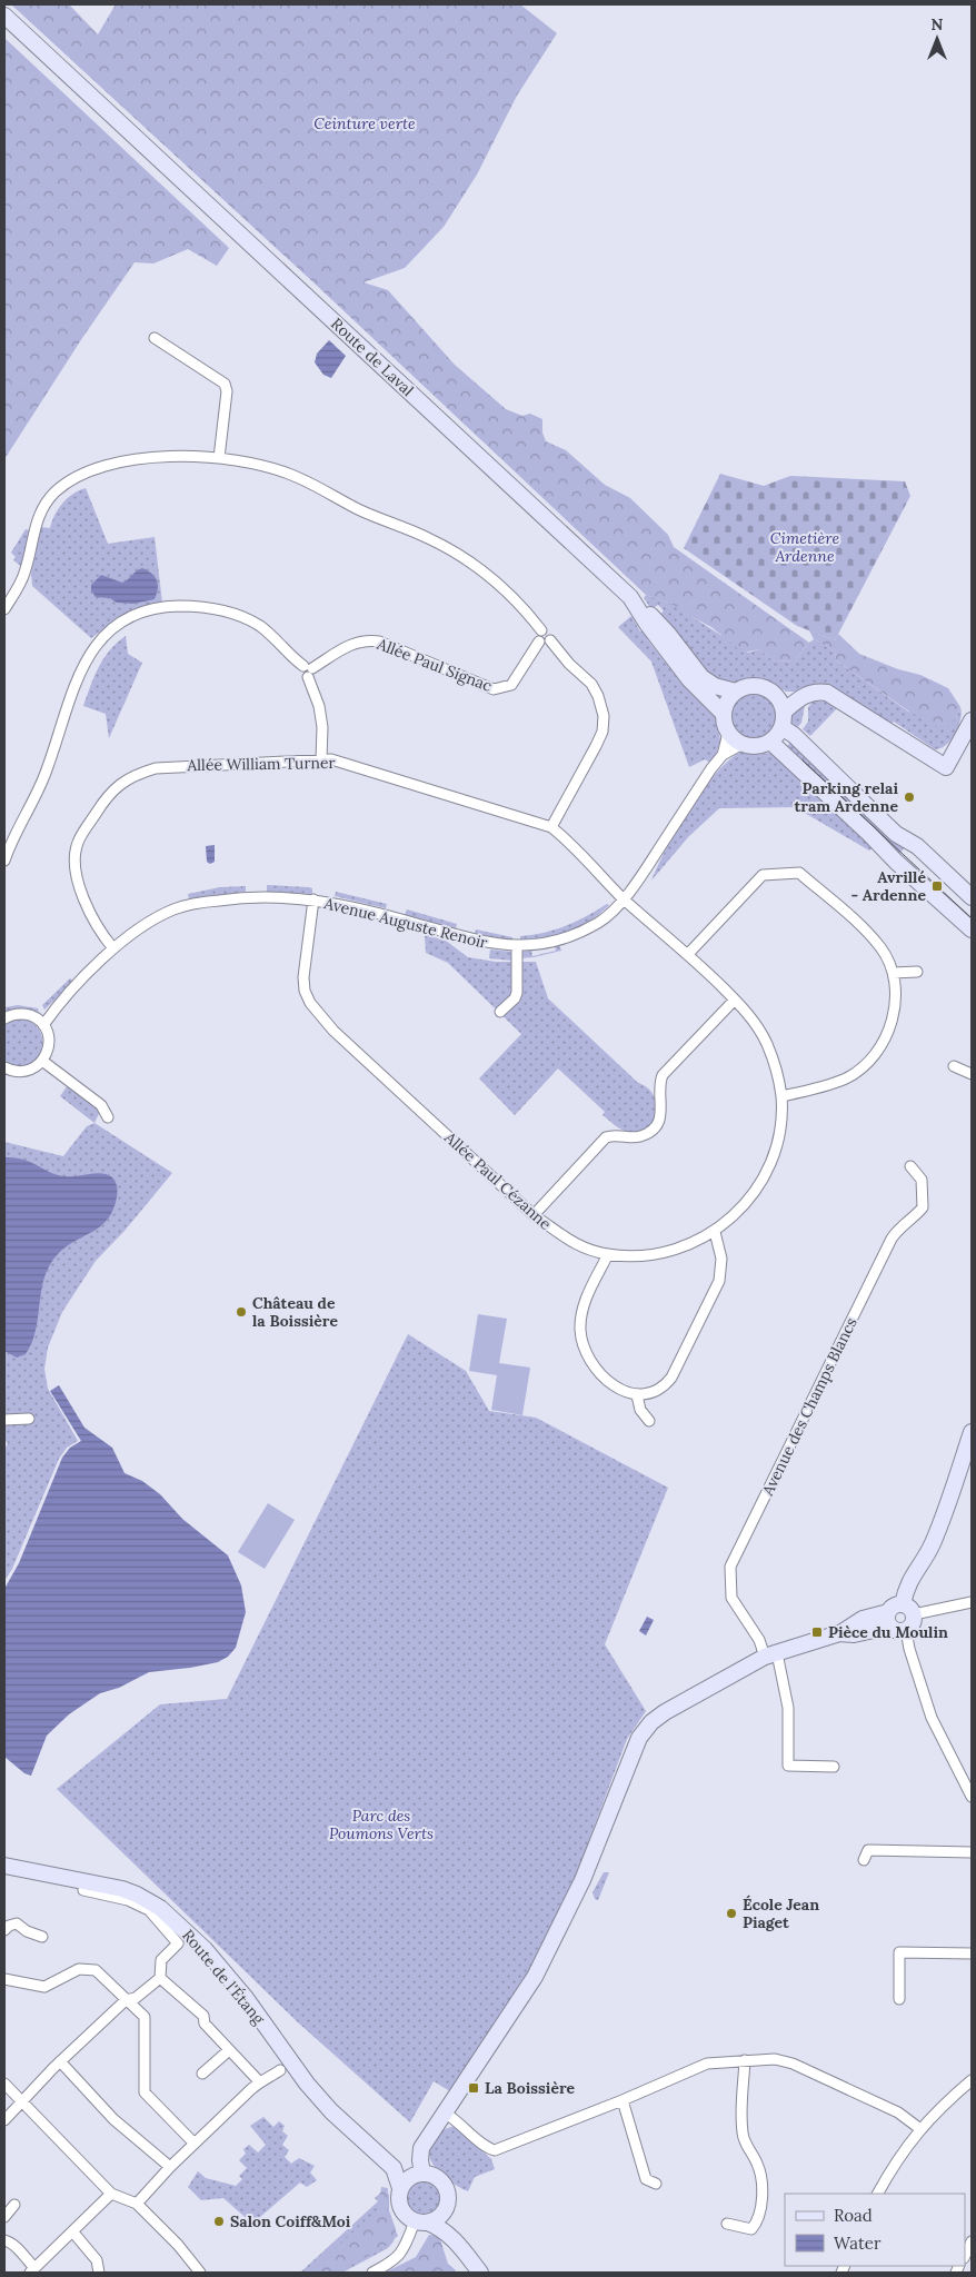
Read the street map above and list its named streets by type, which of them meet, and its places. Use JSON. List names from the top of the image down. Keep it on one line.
{"streets":{"street":["Route de Laval","Allée Paul Signac","Allée William Turner","Avenue Auguste Renoir","Allée Paul Cézanne","Avenue des Champs Blancs","Route de l'Étang"]},"crossings":[["Route de Laval","Avenue Auguste Renoir"],["Allée William Turner","Avenue Auguste Renoir"],["Allée William Turner","Allée Paul Cézanne"],["Avenue Auguste Renoir","Allée Paul Cézanne"]],"parks":["Ceinture verte","Cimetière Ardenne","Parc des Poumons Verts"],"places":{"other":["Parking relai tram Ardenne","Château de la Boissière","École Jean Piaget","Salon Coiff&Moi"],"transit":["Avrillé - Ardenne","Pièce du Moulin","La Boissière"]},"legend":["Road","Water"],"north":"top"}
